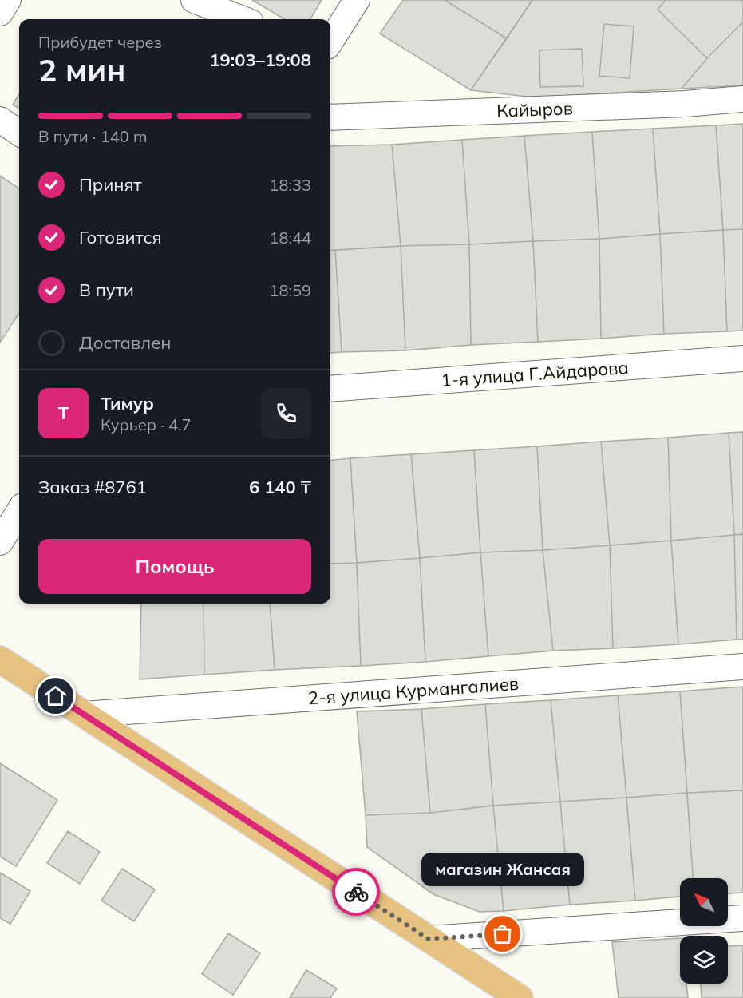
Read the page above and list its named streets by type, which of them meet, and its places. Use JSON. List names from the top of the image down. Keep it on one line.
{"streets":{"street":["Кайыров","1-я улица Г.Айдарова","2-я улица Курмангалиев"]},"places":["магазин Жансая"],"north":"top left","page":{"heading":["2 мин","Прибудет через","19:03–19:08"],"panel":["Тимур","Курьер · 4.7","Заказ #8761","6 140 ₸"],"bar":"В пути · 140 m","list":[["Принят","18:33"],["Готовится","18:44"],["В пути","18:59"],"Доставлен"],"round":"Т","buttons":"Помощь","bubble":"магазин Жансая"}}
